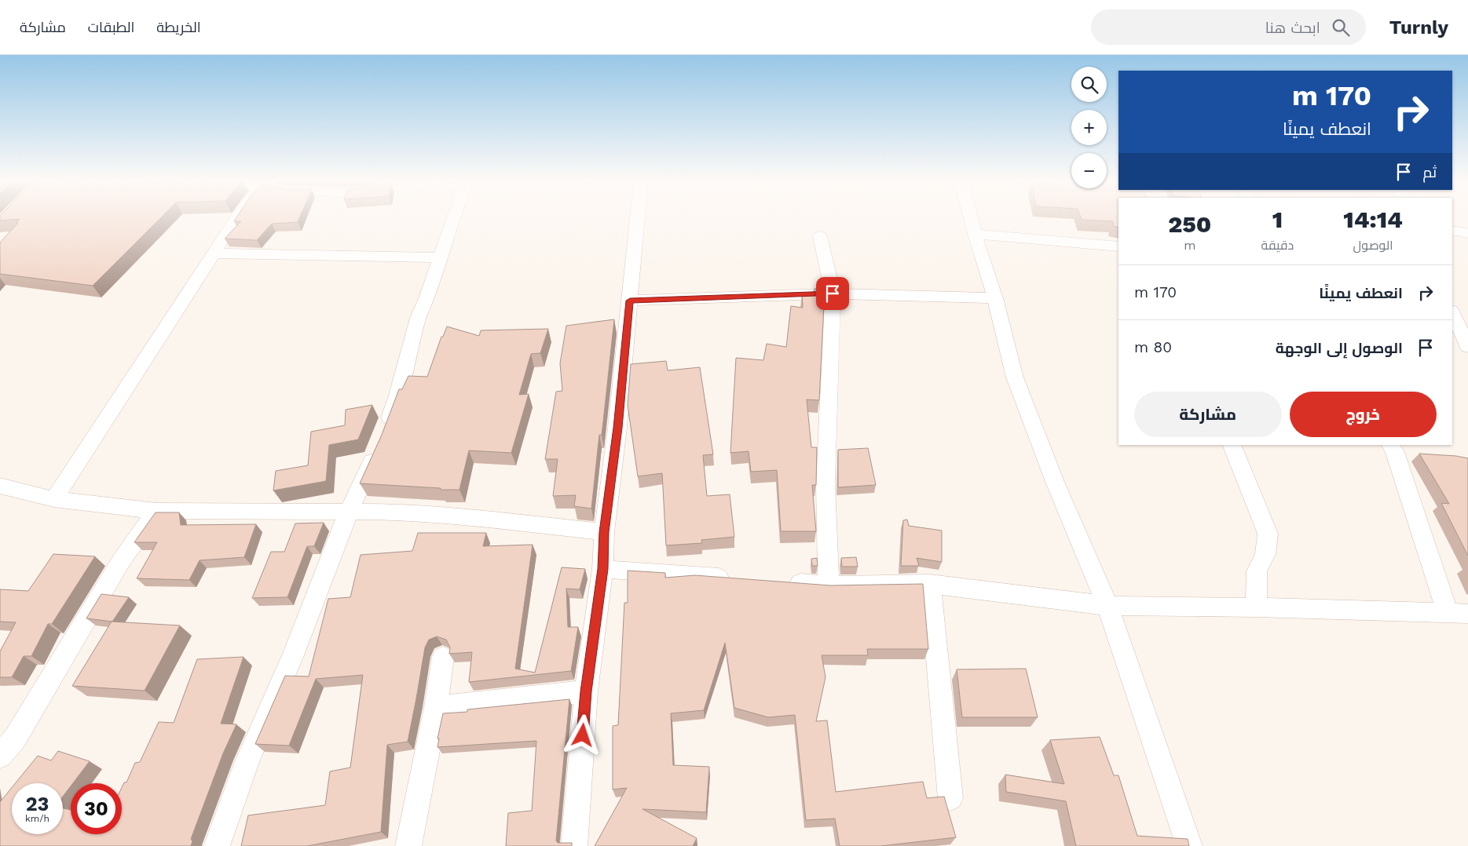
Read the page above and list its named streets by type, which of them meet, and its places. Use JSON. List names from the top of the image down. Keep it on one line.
{"page":{"header":"Turnly","search":"ابحث هنا","nav":["الخريطة","الطبقات","مشاركة"],"map_buttons":["+","−"],"turn":["170 m","انعطف يمينًا"],"then":"ثم","eta":["14:14","الوصول","1","دقيقة","250","m"],"list":[{"name":"انعطف يمينًا","value":"170 m"},{"name":"الوصول إلى الوجهة","value":"80 m"}],"buttons":["خروج","مشاركة"],"speed":"23 km/h","limit":"30"}}
